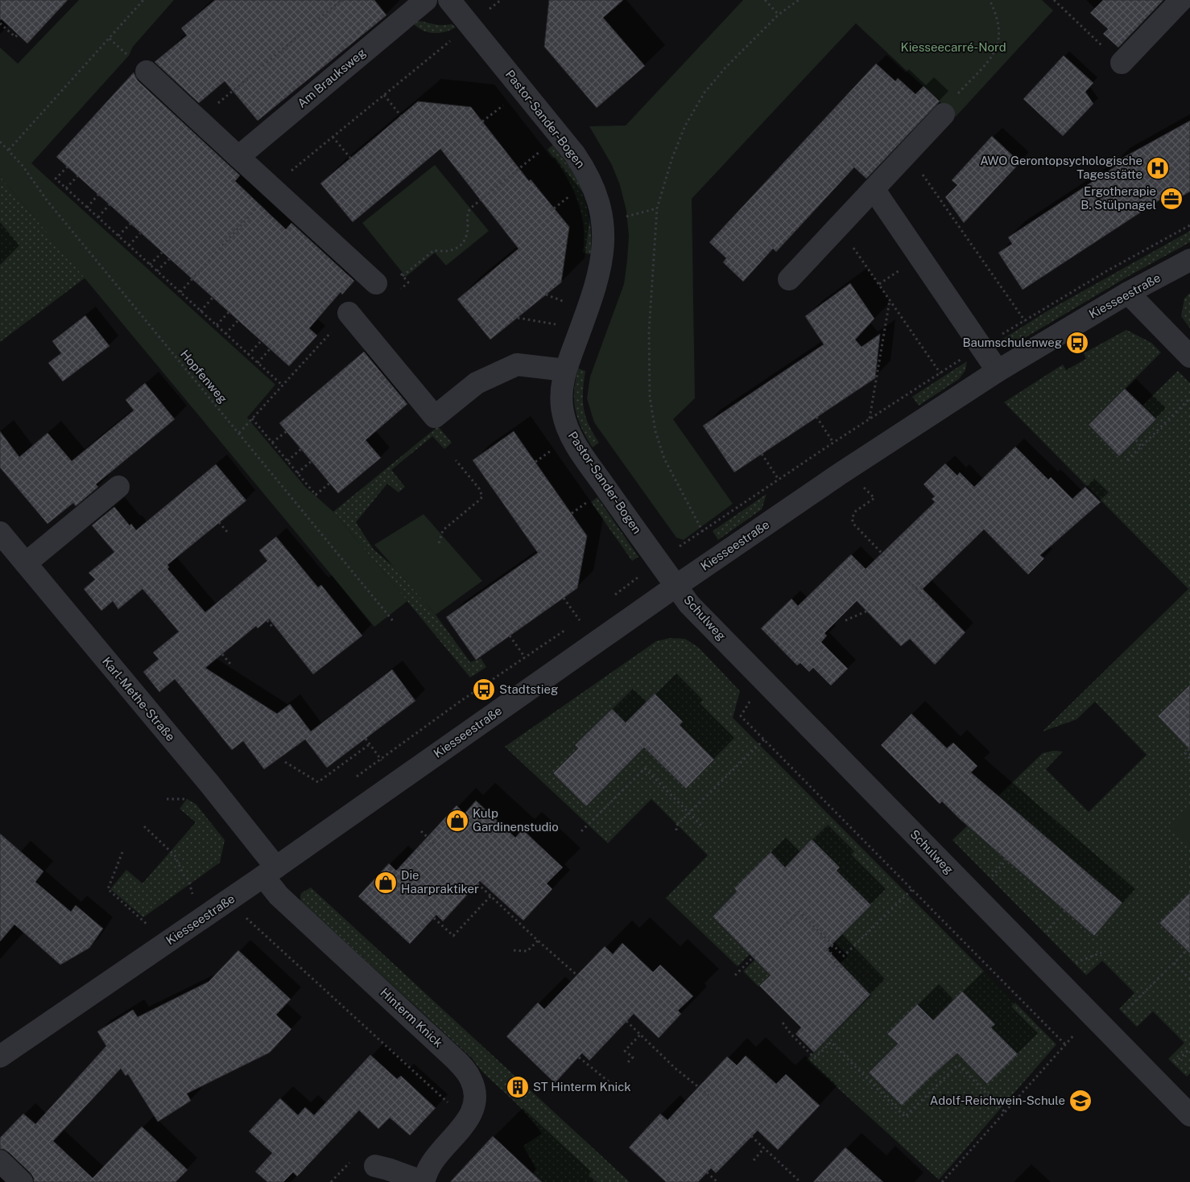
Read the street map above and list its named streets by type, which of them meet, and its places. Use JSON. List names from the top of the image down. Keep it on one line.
{"streets":{"street":["Am Brauksweg","Pastor-Sander-Bogen","Kiesseestraße","Schulweg","Karl-Methe-Straße","Hinterm Knick"],"path":["Hopfenweg"]},"crossings":[["Pastor-Sander-Bogen","Kiesseestraße"],["Pastor-Sander-Bogen","Schulweg"],["Kiesseestraße","Schulweg"],["Kiesseestraße","Karl-Methe-Straße"],["Kiesseestraße","Hinterm Knick"],["Karl-Methe-Straße","Hinterm Knick"]],"parks":["Kiesseecarré-Nord"],"places":{"hospital":["AWO Gerontopsychologische Tagesstätte"],"office":["Ergotherapie B. Stülpnagel"],"bus stop":["Baumschulenweg","Stadtstieg"],"shop":["Kulp Gardinenstudio","Die Haarpraktiker"],"building":["ST Hinterm Knick"],"school or university":["Adolf-Reichwein-Schule"]}}
